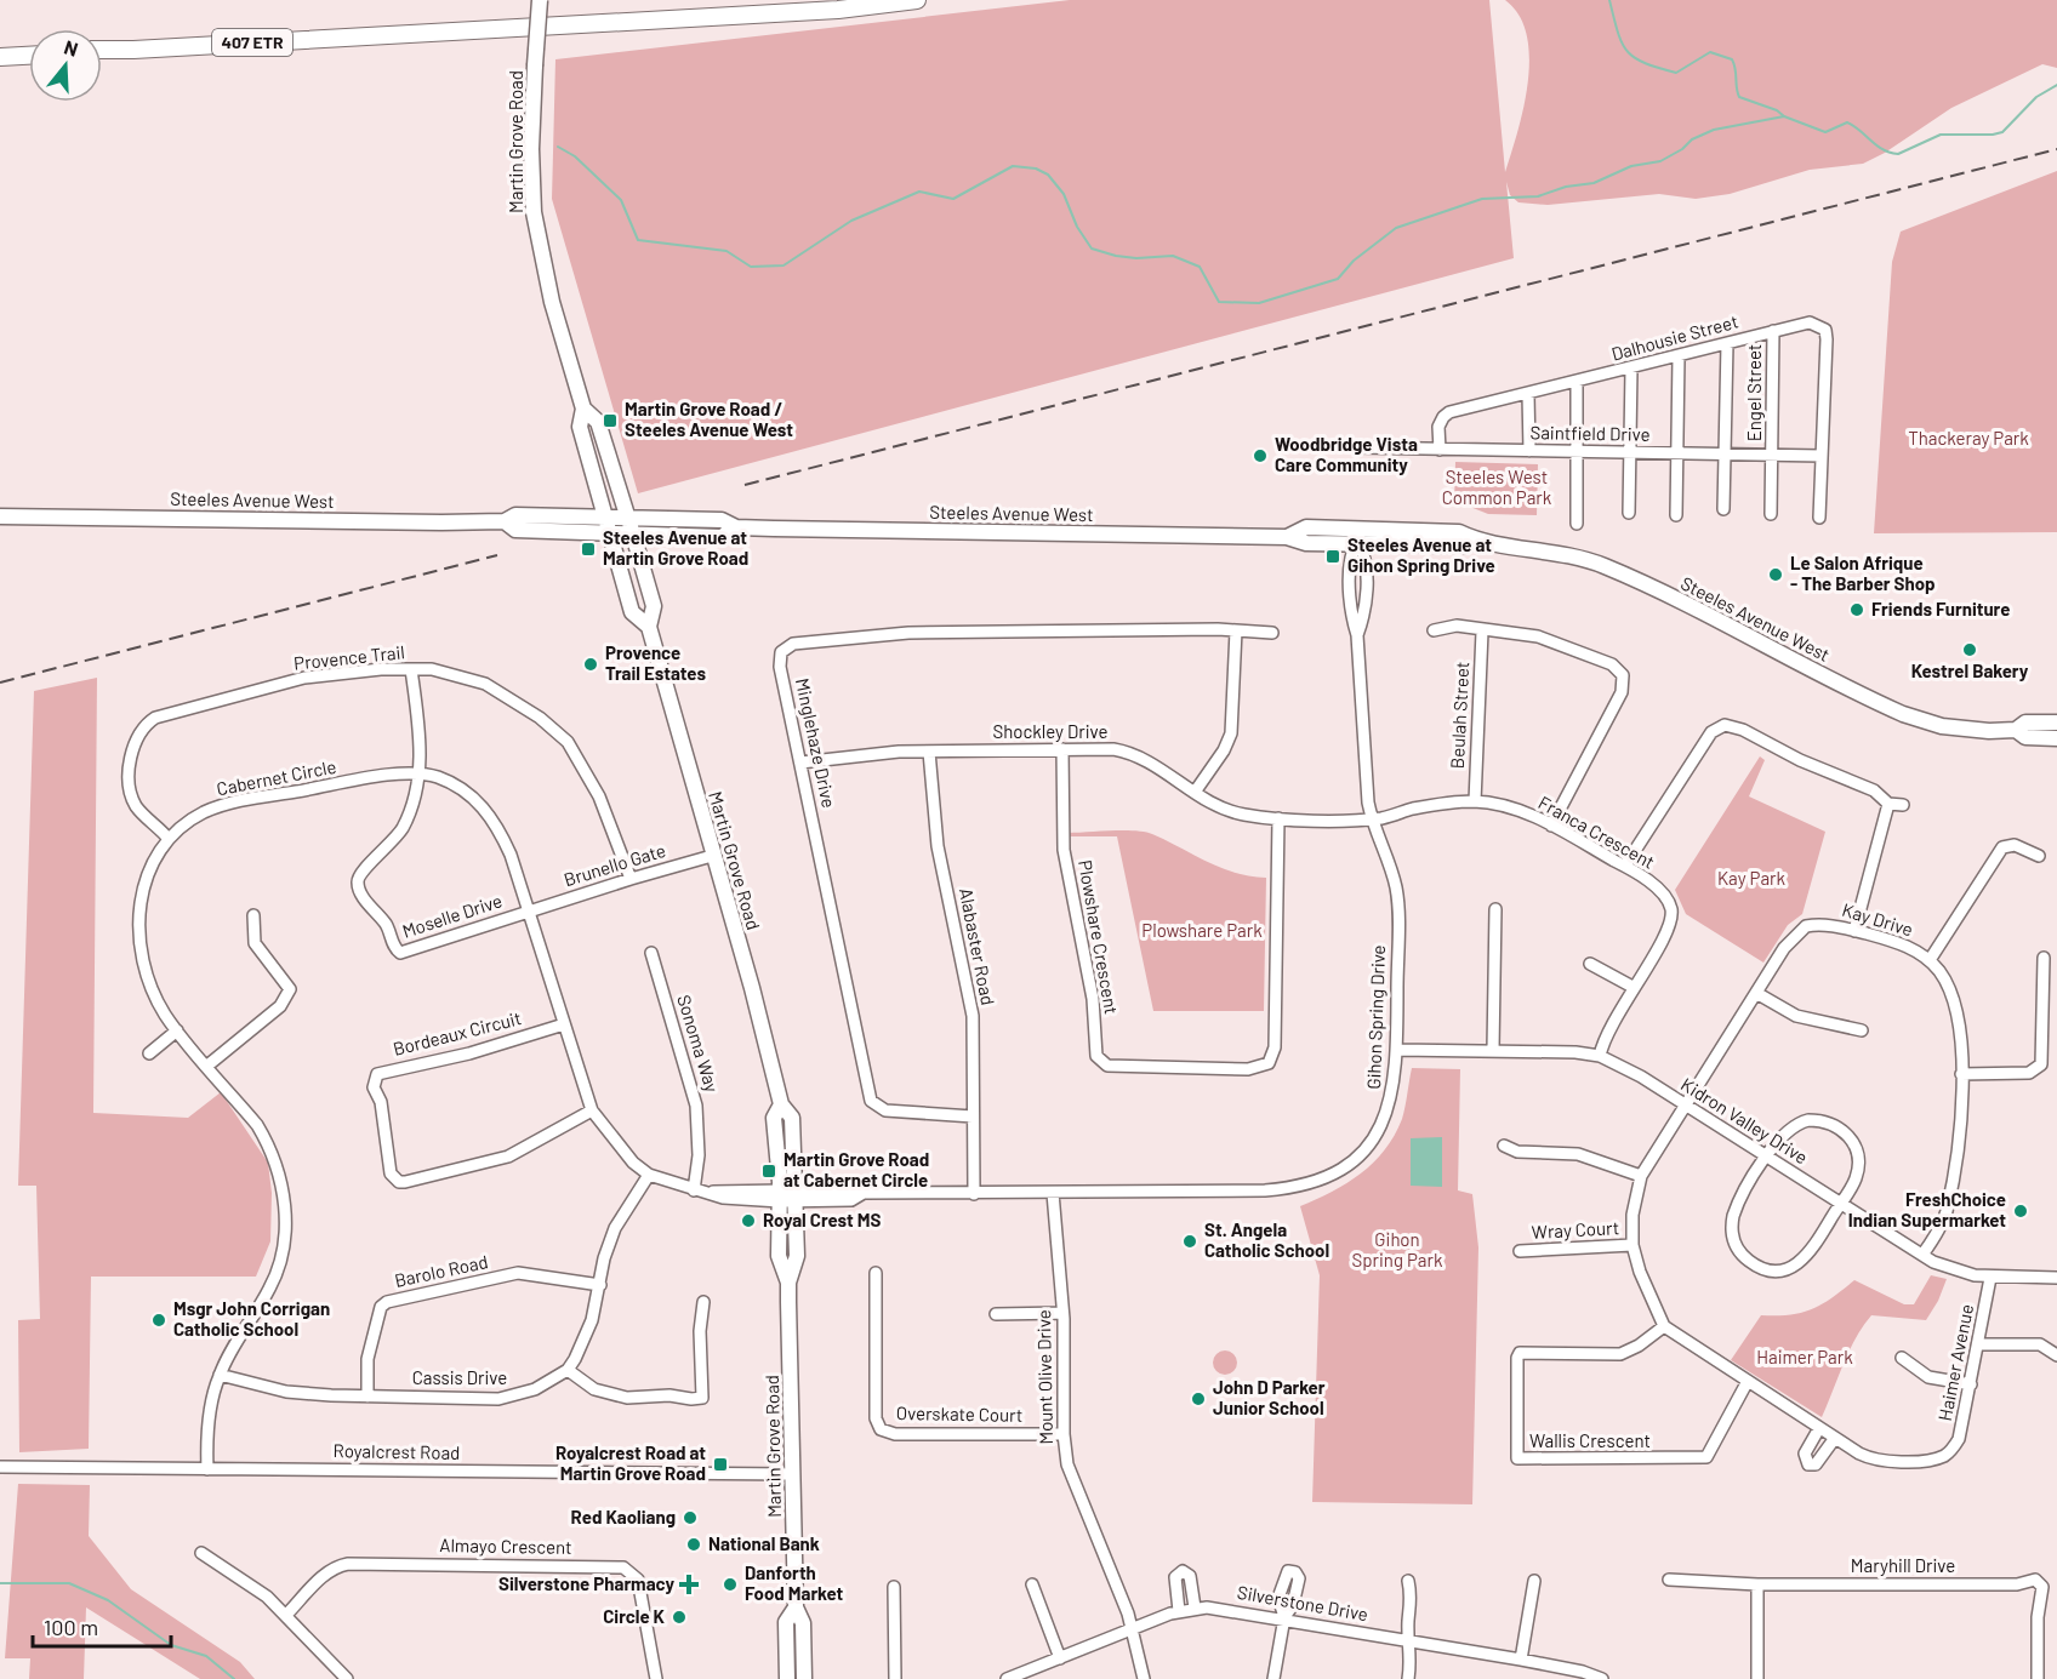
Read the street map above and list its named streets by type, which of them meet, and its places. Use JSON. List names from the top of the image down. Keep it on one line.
{"streets":{"highway":["407 ETR"],"main road":["Martin Grove Road","Steeles Avenue West"],"street":["Dalhousie Street","Engel Street","Saintfield Drive","Provence Trail","Beulah Street","Shockley Drive","Minglehaze Drive","Cabernet Circle","Franca Crescent","Brunello Gate","Moselle Drive","Kay Drive","Plowshare Crescent","Alabaster Road","Gihon Spring Drive","Bordeaux Circuit","Sonoma Way","Kidron Valley Drive","Wray Court","Barolo Road","Haimer Avenue","Mount Olive Drive","Cassis Drive","Overskate Court","Wallis Crescent","Royalcrest Road","Almayo Crescent","Maryhill Drive","Silverstone Drive"]},"crossings":[["Martin Grove Road","Steeles Avenue West"],["Martin Grove Road","Cabernet Circle"],["Martin Grove Road","Brunello Gate"],["Martin Grove Road","Gihon Spring Drive"],["Martin Grove Road","Royalcrest Road"],["Dalhousie Street","Engel Street"],["Dalhousie Street","Saintfield Drive"],["Engel Street","Saintfield Drive"],["Steeles Avenue West","Gihon Spring Drive"],["Provence Trail","Cabernet Circle"],["Provence Trail","Brunello Gate"],["Provence Trail","Moselle Drive"],["Beulah Street","Franca Crescent"],["Shockley Drive","Minglehaze Drive"],["Shockley Drive","Franca Crescent"],["Shockley Drive","Plowshare Crescent"],["Shockley Drive","Alabaster Road"],["Shockley Drive","Gihon Spring Drive"],["Minglehaze Drive","Alabaster Road"],["Cabernet Circle","Brunello Gate"],["Cabernet Circle","Moselle Drive"],["Cabernet Circle","Gihon Spring Drive"],["Cabernet Circle","Bordeaux Circuit"],["Cabernet Circle","Sonoma Way"],["Cabernet Circle","Cassis Drive"],["Cabernet Circle","Royalcrest Road"],["Franca Crescent","Gihon Spring Drive"],["Franca Crescent","Kidron Valley Drive"],["Brunello Gate","Moselle Drive"],["Kay Drive","Kidron Valley Drive"],["Alabaster Road","Gihon Spring Drive"],["Gihon Spring Drive","Kidron Valley Drive"],["Gihon Spring Drive","Mount Olive Drive"],["Kidron Valley Drive","Haimer Avenue"],["Barolo Road","Cassis Drive"],["Haimer Avenue","Wallis Crescent"],["Mount Olive Drive","Overskate Court"],["Mount Olive Drive","Silverstone Drive"]],"parks":["Thackeray Park","Steeles West Common Park","Kay Park","Plowshare Park","Gihon Spring Park","Haimer Park"],"places":{"transit":["Martin Grove Road / Steeles Avenue West","Steeles Avenue at Martin Grove Road","Steeles Avenue at Gihon Spring Drive","Martin Grove Road at Cabernet Circle","Royalcrest Road at Martin Grove Road"],"other":["Woodbridge Vista Care Community","Le Salon Afrique - The Barber Shop","Friends Furniture","Kestrel Bakery","Provence Trail Estates","FreshChoice Indian Supermarket","Royal Crest MS","St. Angela Catholic School","Msgr John Corrigan Catholic School","John D Parker Junior School","Red Kaoliang","National Bank","Danforth Food Market","Circle K"],"health":["Silverstone Pharmacy"]},"scale_bar":"100 m","north":"top"}
